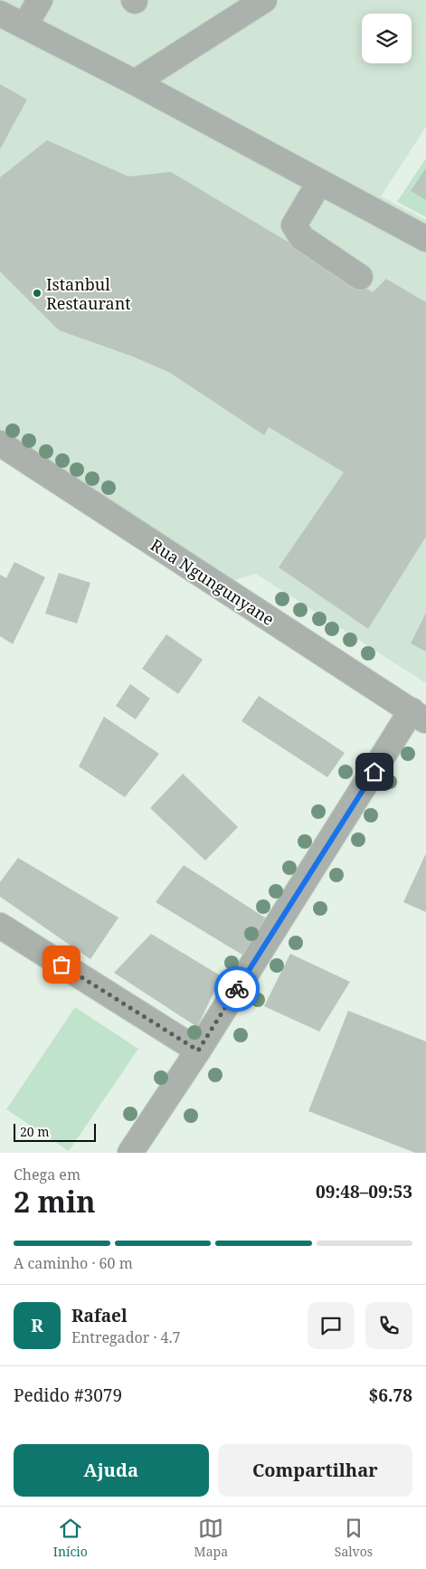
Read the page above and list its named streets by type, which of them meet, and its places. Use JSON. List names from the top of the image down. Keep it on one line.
{"streets":{"street":["Rua Ngungunyane"]},"places":["Istanbul Restaurant"],"scale_bar":"20 m","page":{"scale":"20 m","heading":["2 min","Chega em","09:48–09:53"],"panel":["Rafael","Entregador · 4.7","Pedido #3079","$6.78"],"bar":"A caminho · 60 m","round":"R","buttons":["Ajuda","Compartilhar"],"tabs":["Início","Mapa","Salvos"]}}
